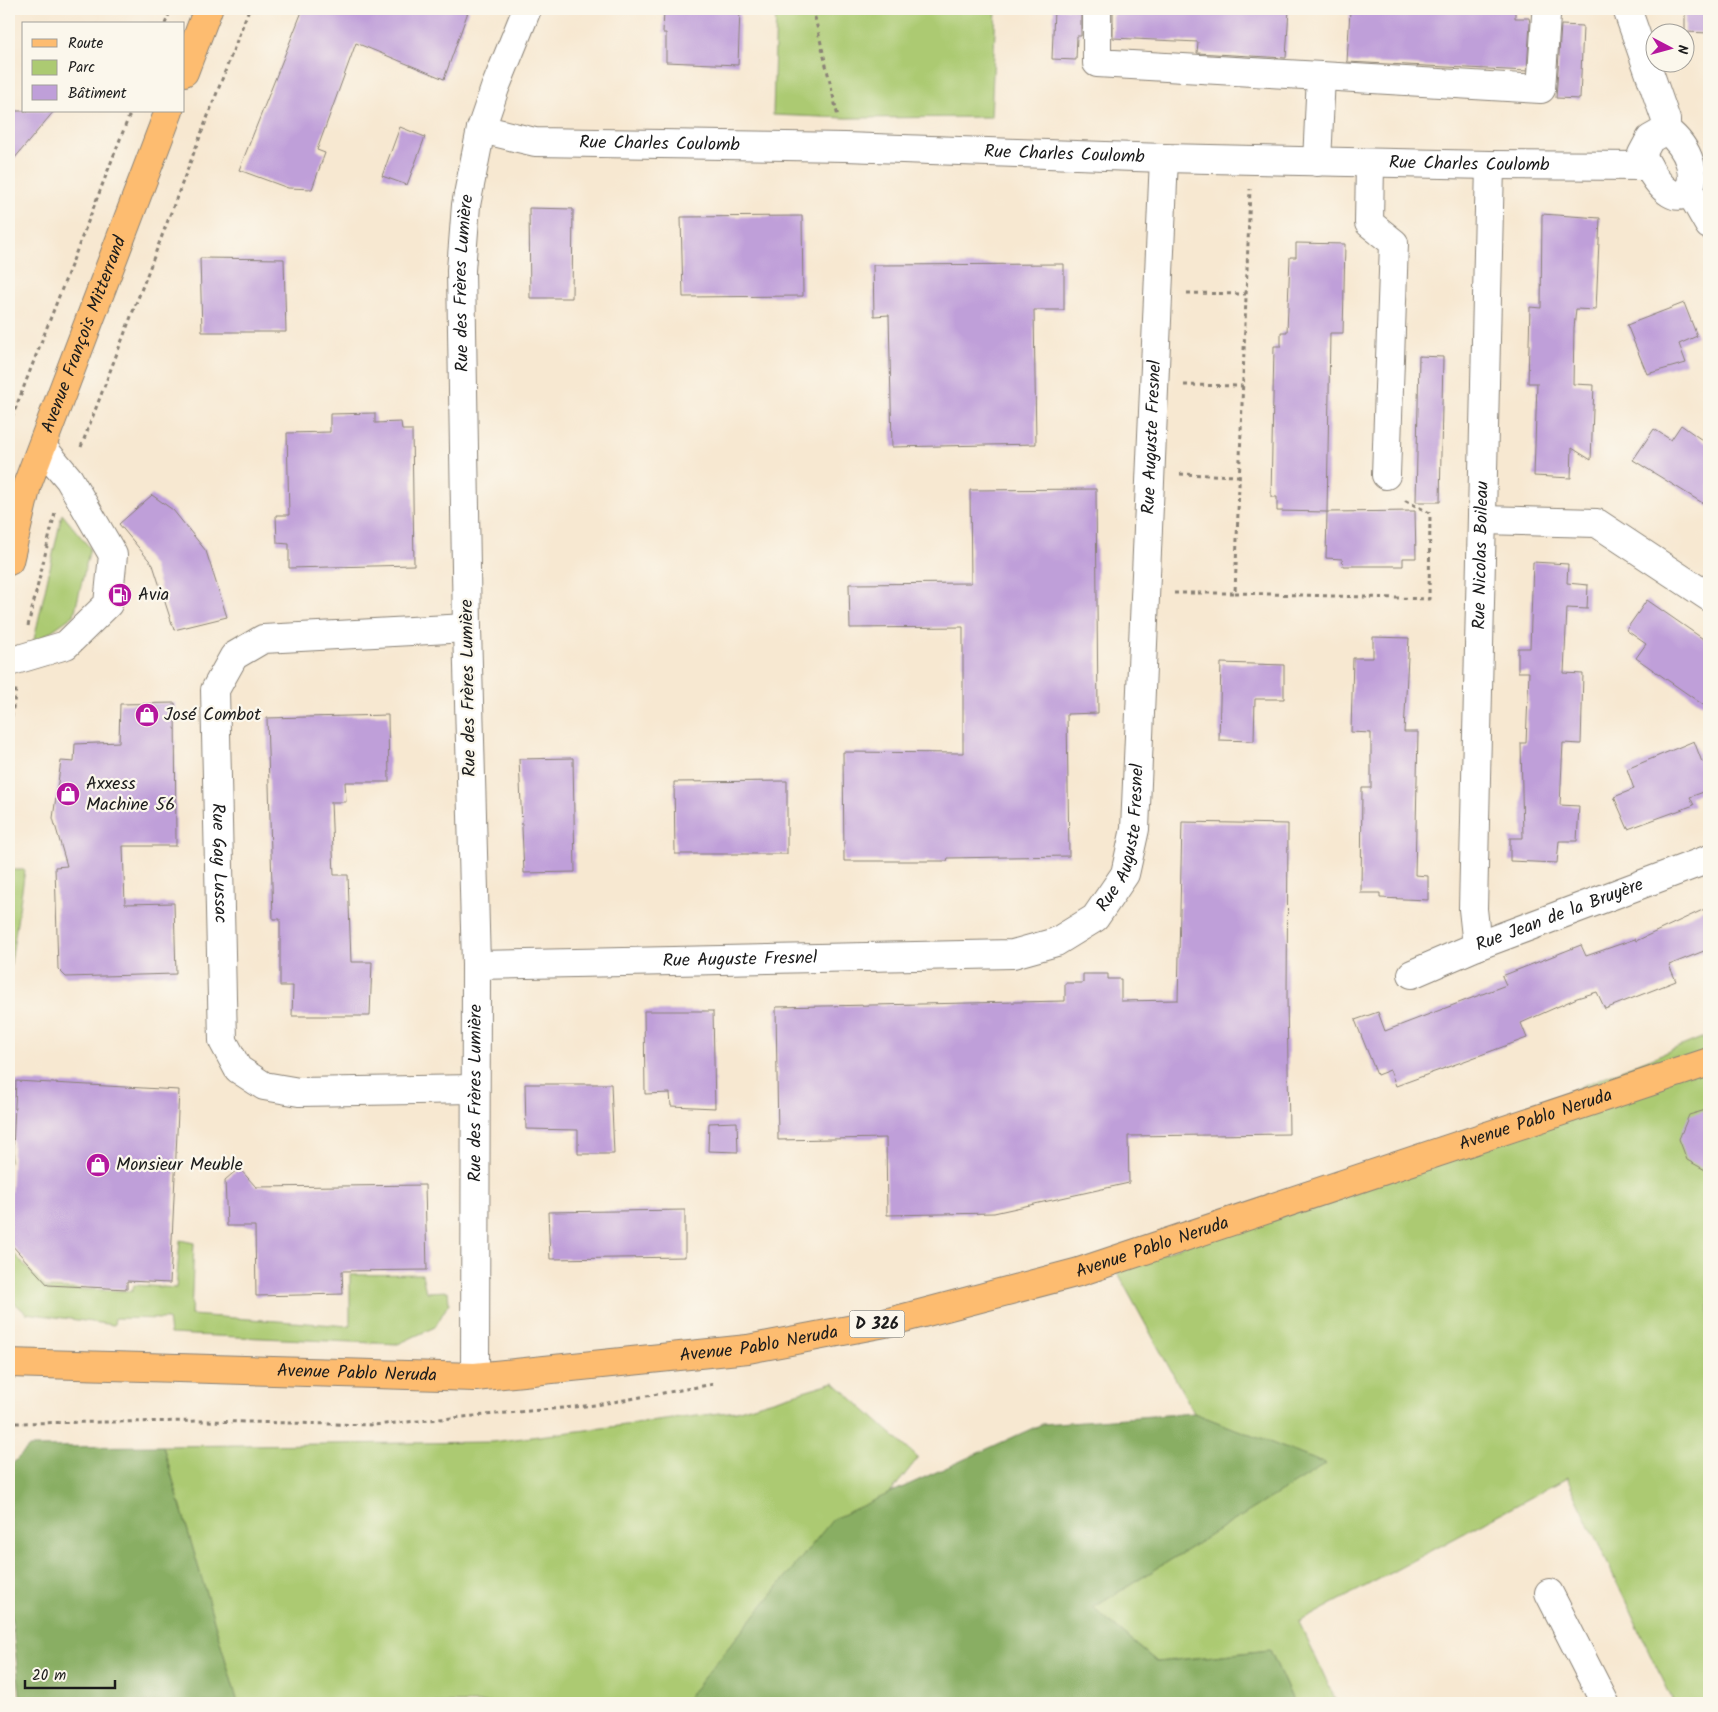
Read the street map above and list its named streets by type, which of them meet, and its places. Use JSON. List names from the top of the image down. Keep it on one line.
{"streets":{"main road":["Avenue François Mitterrand","Avenue Pablo Neruda","D 326"],"street":["Rue Charles Coulomb","Rue des Frères Lumière","Rue Auguste Fresnel","Rue Nicolas Boileau","Rue Gay Lussac","Rue Jean de la Bruyère"]},"crossings":[["Rue Charles Coulomb","Rue des Frères Lumière"],["Rue Charles Coulomb","Rue Auguste Fresnel"],["Rue Charles Coulomb","Rue Nicolas Boileau"],["Rue des Frères Lumière","Rue Auguste Fresnel"],["Rue des Frères Lumière","Rue Gay Lussac"],["Rue des Frères Lumière","Avenue Pablo Neruda"],["Rue Nicolas Boileau","Rue Jean de la Bruyère"]],"places":{"fuel station":["Avia"],"shop":["José Combot","Axxess Machine 56","Monsieur Meuble"]},"legend":["Route","Parc","Bâtiment"],"scale_bar":"20 m","north":"right"}
